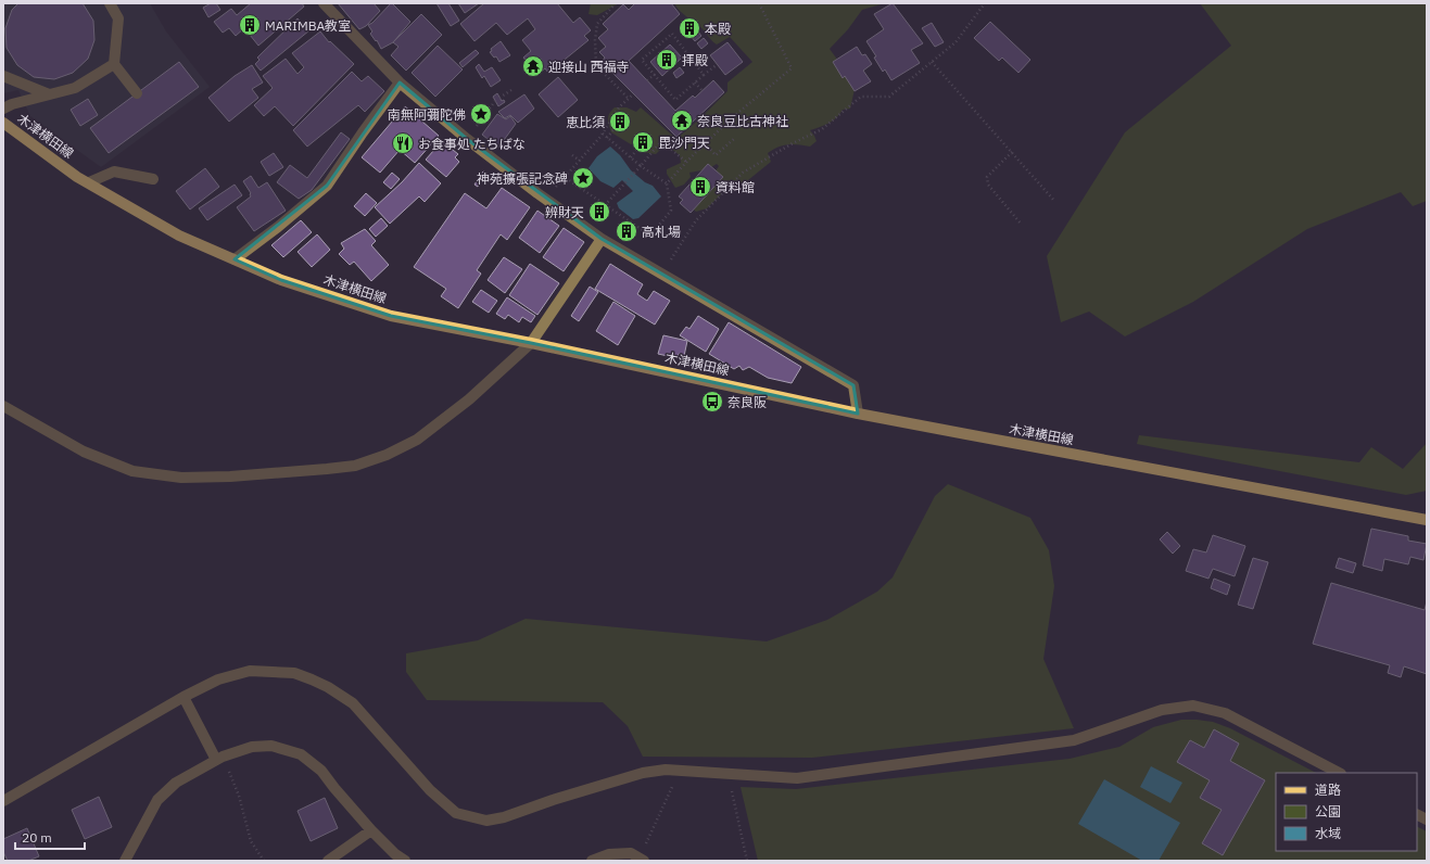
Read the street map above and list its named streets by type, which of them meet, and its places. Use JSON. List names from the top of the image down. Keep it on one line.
{"streets":{"main road":["木津横田線"]},"places":{"building":["MARIMBA教室","本殿","拝殿","恵比須","毘沙門天","資料館","辨財天","高札場"],"temple":["迎接山 西福寺","奈良豆比古神社"],"place":["南無阿彌陀佛","神苑擴張記念碑"],"restaurant":["お食事処 たちばな"],"bus stop":["奈良阪"]},"legend":["道路","公園","水域"],"scale_bar":"20 m"}
